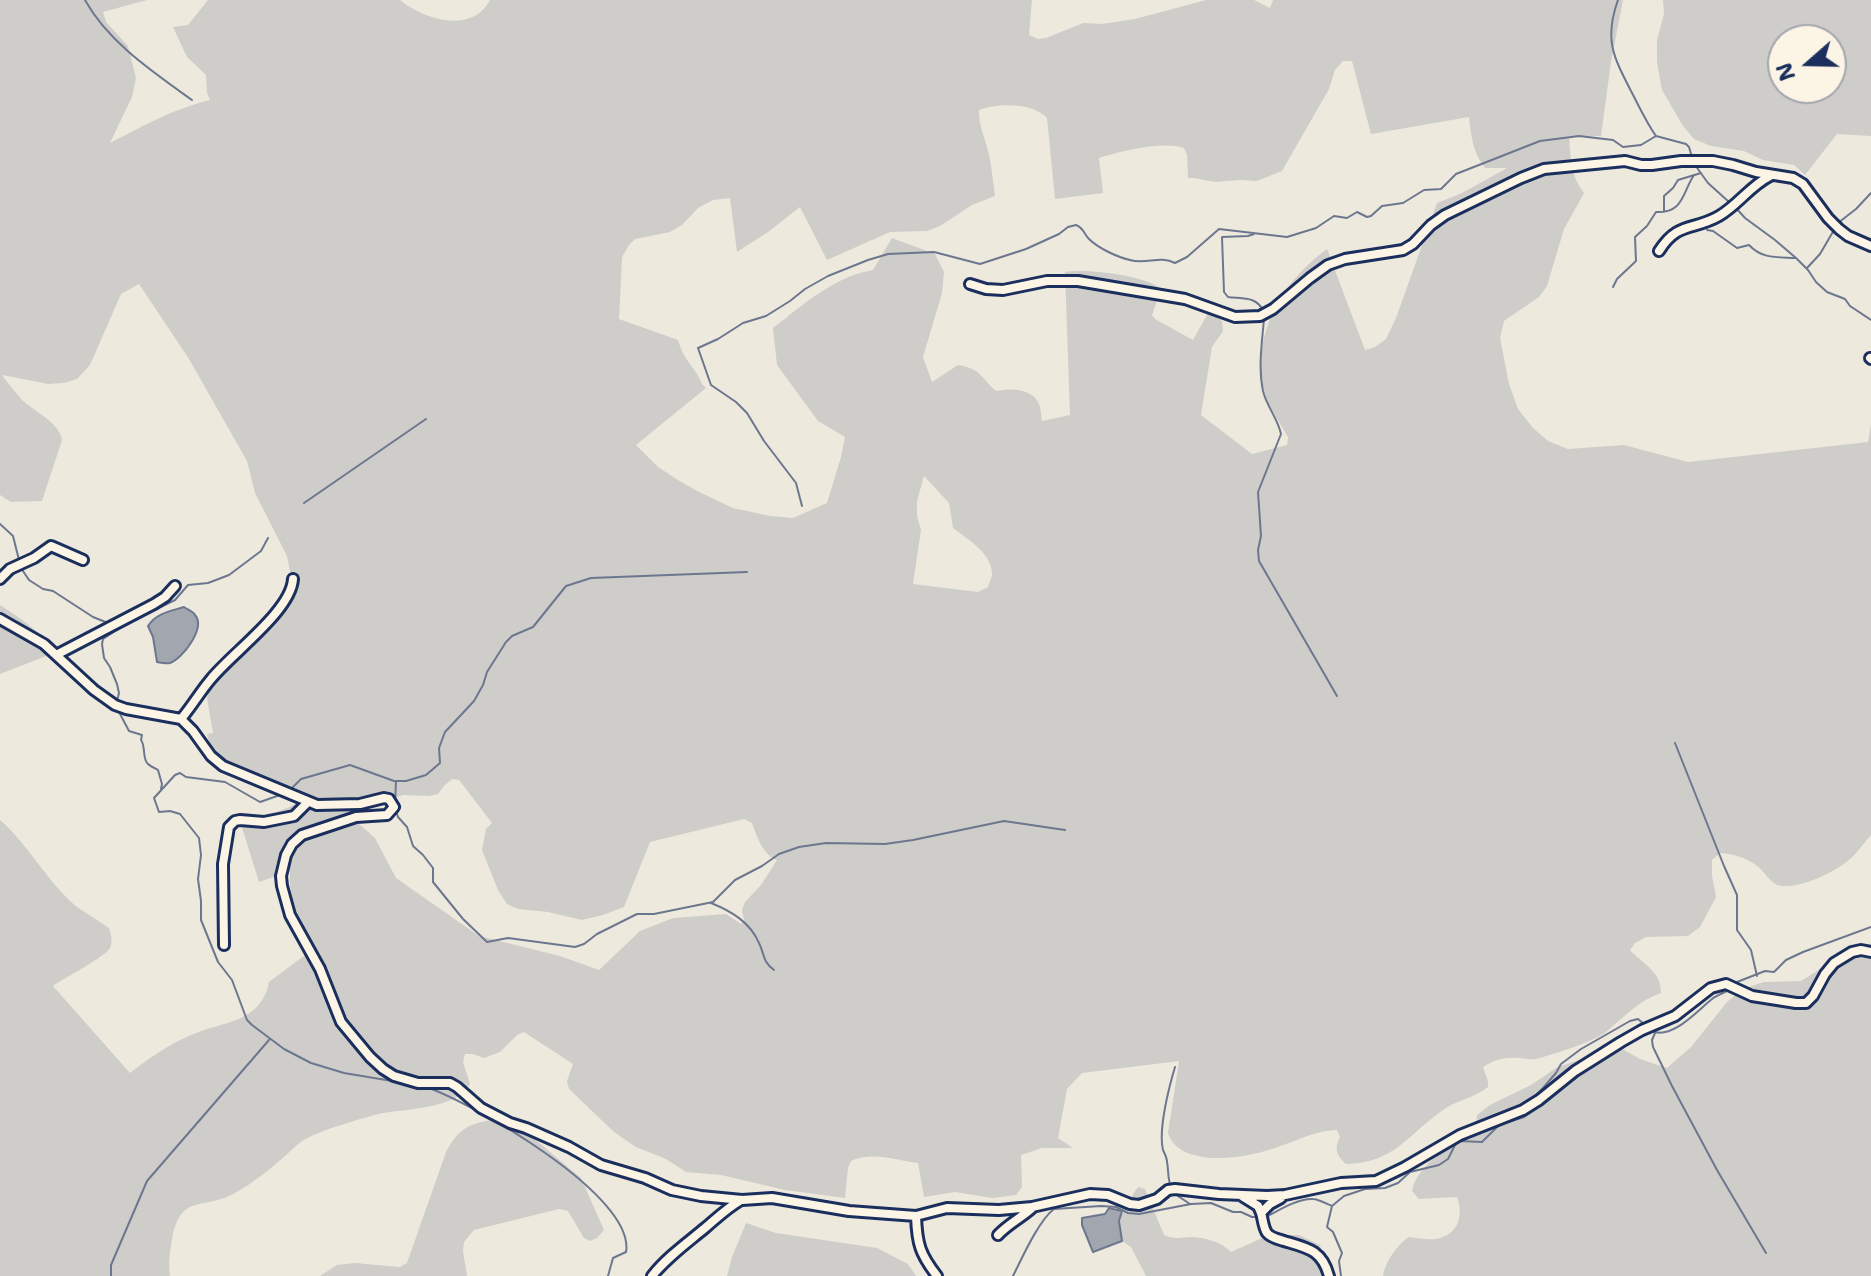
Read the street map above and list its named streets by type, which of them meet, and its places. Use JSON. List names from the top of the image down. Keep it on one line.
{"north":"left"}
